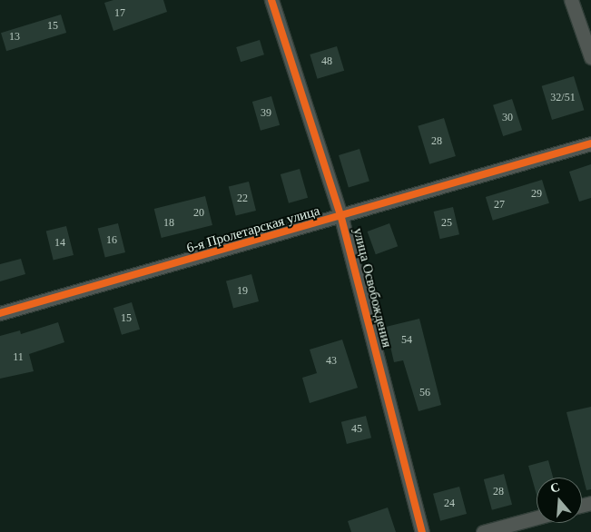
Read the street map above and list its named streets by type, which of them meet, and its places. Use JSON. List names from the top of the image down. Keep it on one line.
{"streets":{"street":["6-я Пролетарская улица","улица Освобождения"]},"crossings":[["6-я Пролетарская улица","улица Освобождения"]],"house_numbers":["17","15","13","48","32/51","39","30","28","29","22","27","20","18","25","16","14","19","15","54","11","43","56","45","28","24"],"north":"top"}
